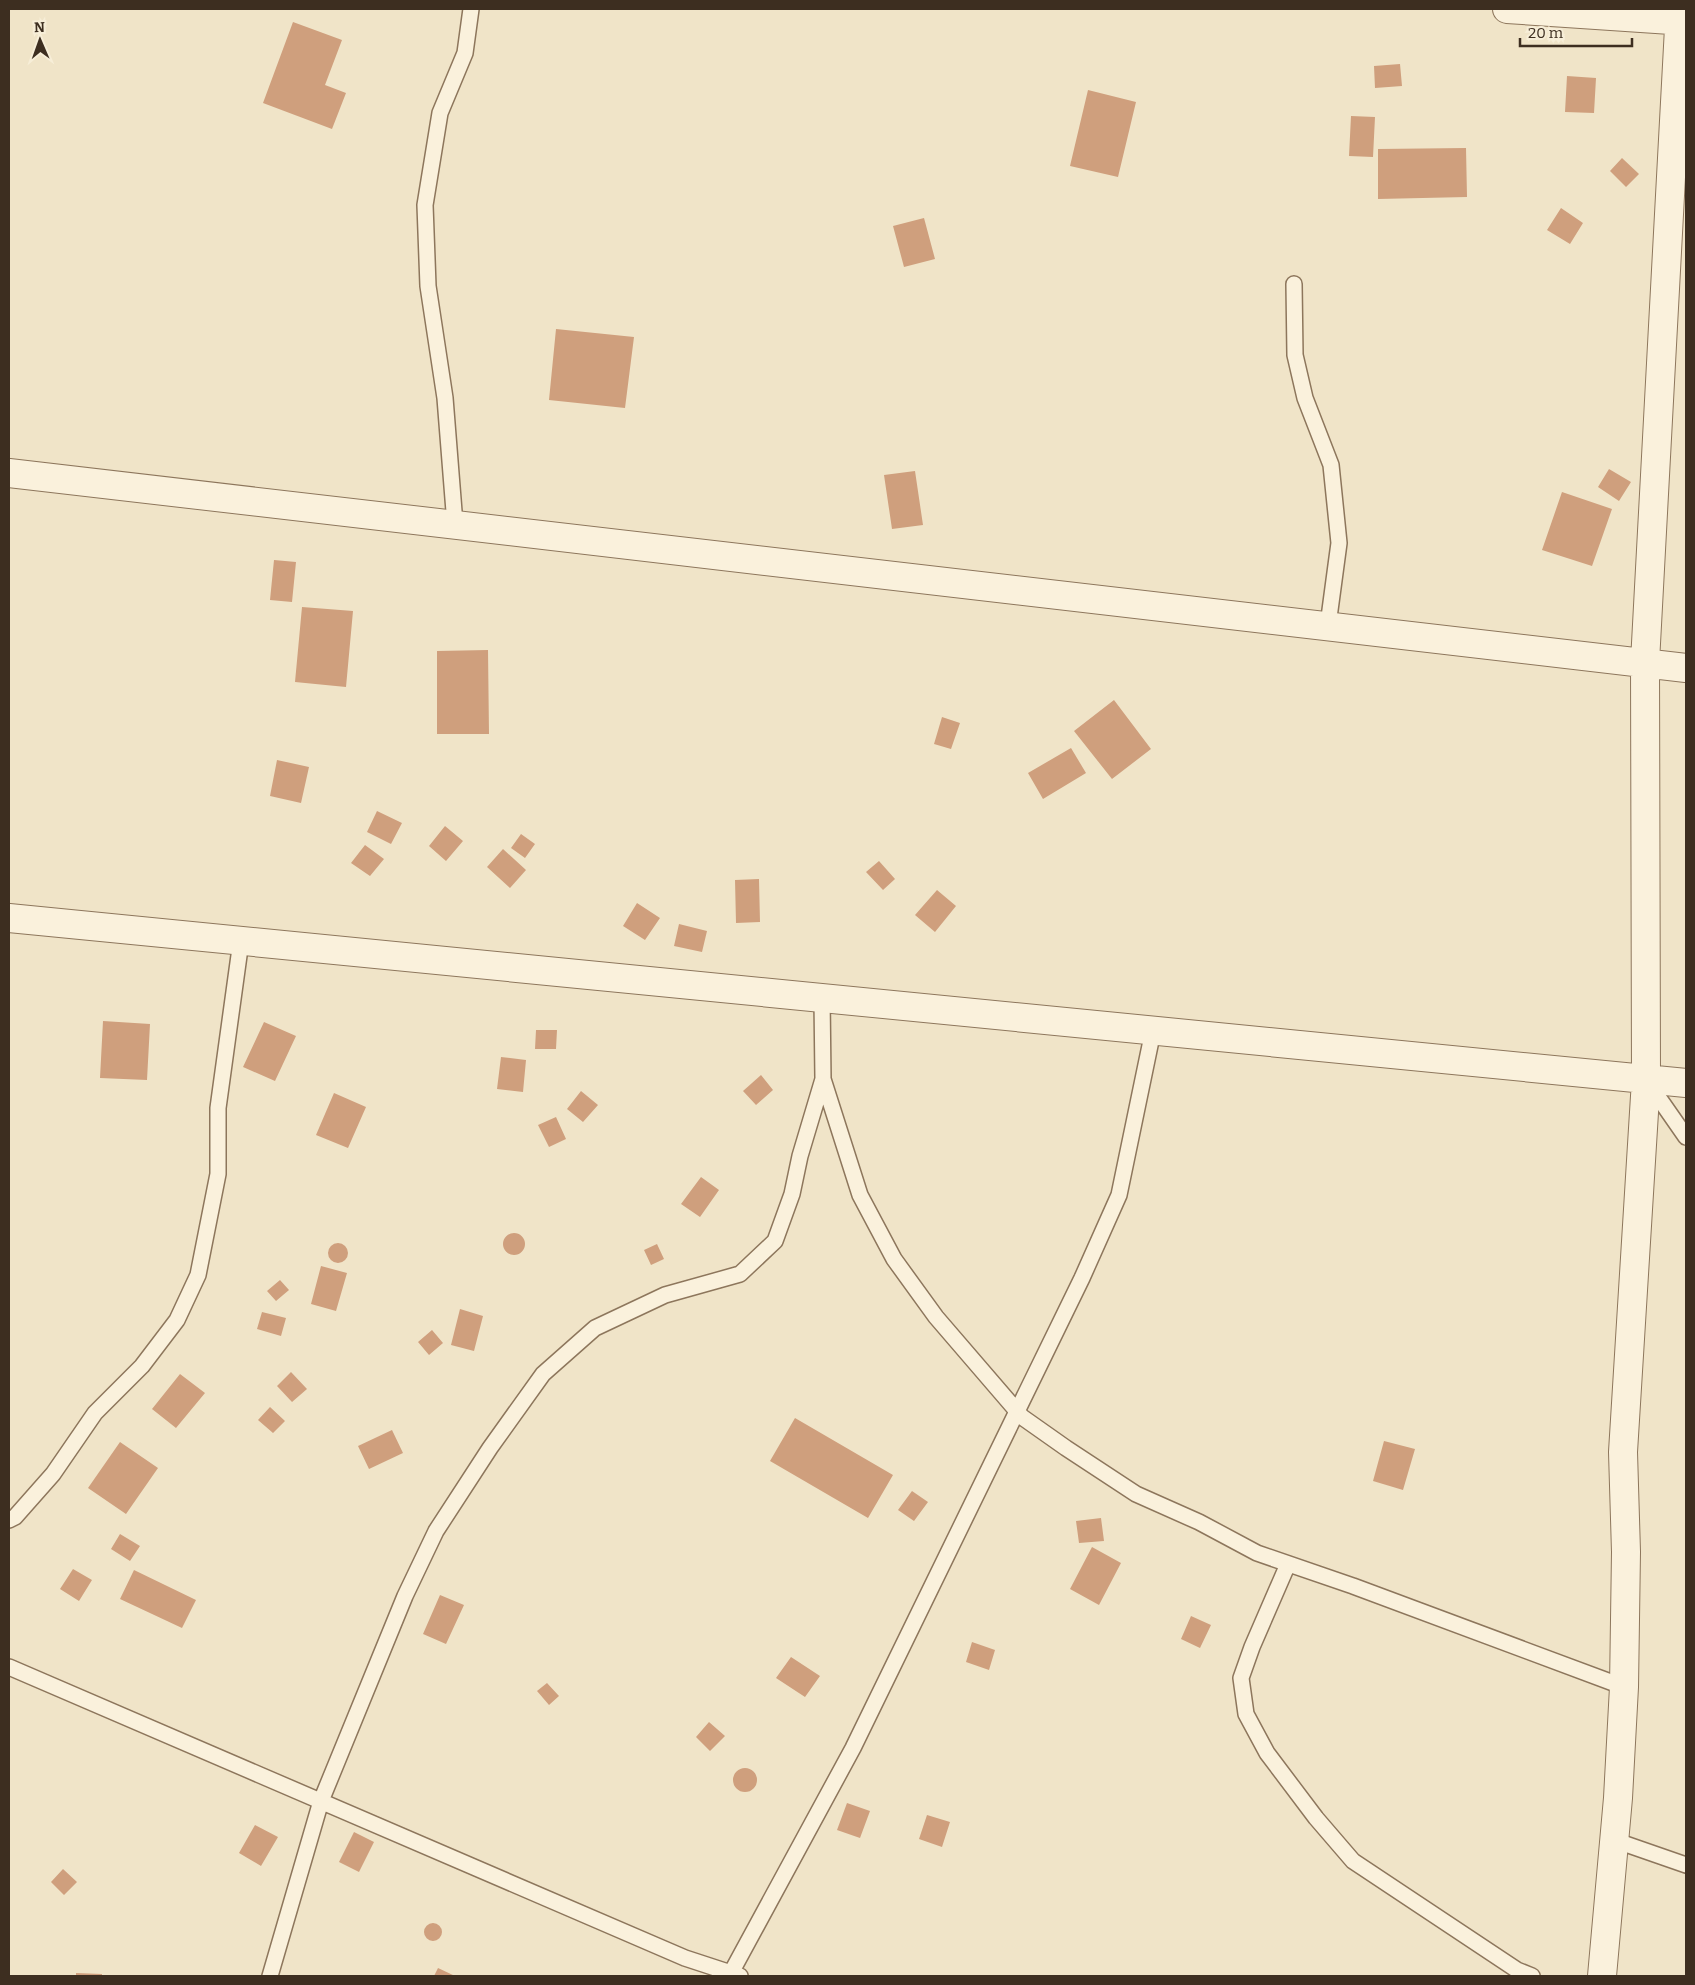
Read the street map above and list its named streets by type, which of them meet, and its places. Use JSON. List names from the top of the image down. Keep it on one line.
{"scale_bar":"20 m","north":"top"}
